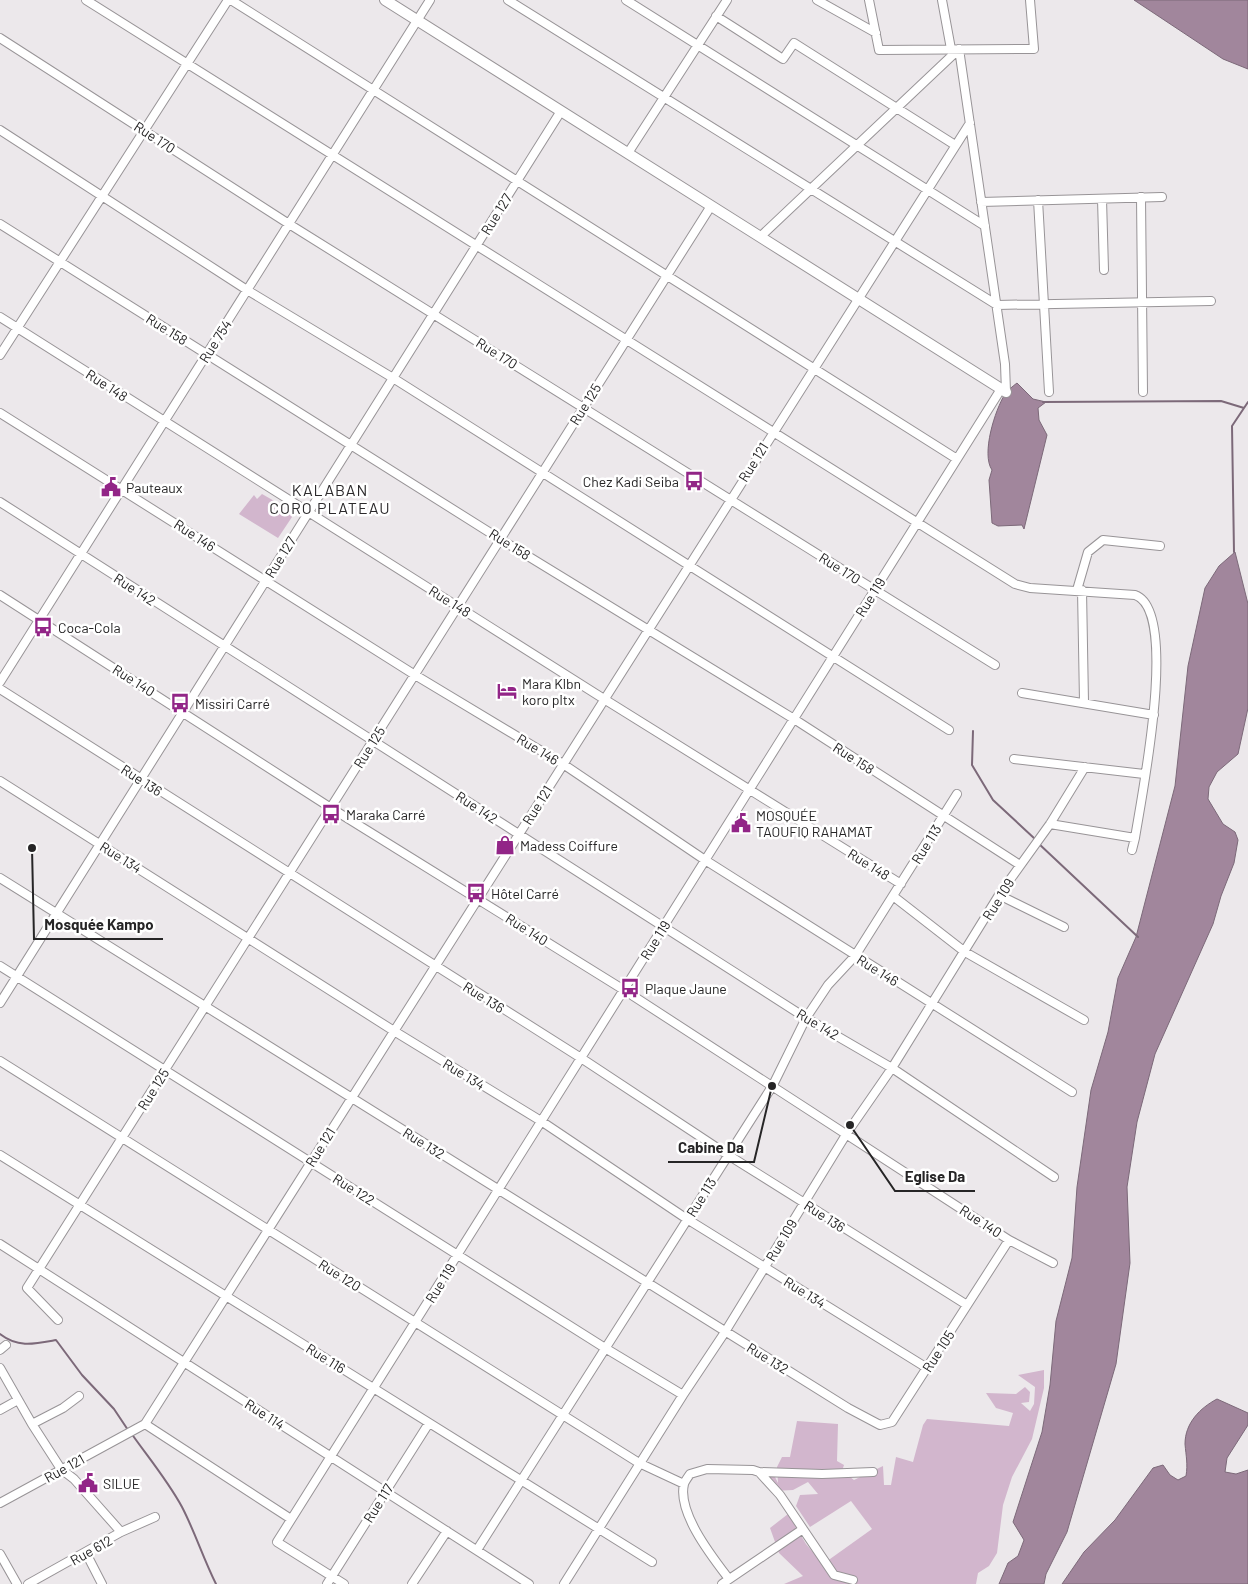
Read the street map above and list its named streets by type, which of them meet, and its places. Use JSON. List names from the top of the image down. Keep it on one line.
{"streets":{"street":["Rue 170","Rue 127","Rue 158","Rue 754","Rue 148","Rue 125","Rue 121","Rue 146","Rue 142","Rue 119","Rue 140","Rue 136","Rue 113","Rue 134","Rue 109","Rue 132","Rue 122","Rue 120","Rue 105","Rue 116","Rue 114","Rue 117","Rue 612"]},"crossings":[["Rue 170","Rue 127"],["Rue 170","Rue 754"],["Rue 170","Rue 125"],["Rue 170","Rue 121"],["Rue 170","Rue 119"],["Rue 127","Rue 158"],["Rue 127","Rue 148"],["Rue 127","Rue 146"],["Rue 127","Rue 142"],["Rue 127","Rue 140"],["Rue 127","Rue 136"],["Rue 127","Rue 134"],["Rue 127","Rue 132"],["Rue 127","Rue 122"],["Rue 158","Rue 754"],["Rue 158","Rue 125"],["Rue 158","Rue 121"],["Rue 158","Rue 119"],["Rue 158","Rue 113"],["Rue 158","Rue 109"],["Rue 754","Rue 148"],["Rue 754","Rue 146"],["Rue 754","Rue 142"],["Rue 754","Rue 140"],["Rue 148","Rue 125"],["Rue 148","Rue 121"],["Rue 148","Rue 119"],["Rue 148","Rue 113"],["Rue 125","Rue 146"],["Rue 125","Rue 142"],["Rue 125","Rue 140"],["Rue 125","Rue 136"],["Rue 125","Rue 134"],["Rue 125","Rue 132"],["Rue 125","Rue 122"],["Rue 125","Rue 120"],["Rue 125","Rue 116"],["Rue 125","Rue 114"],["Rue 121","Rue 146"],["Rue 121","Rue 142"],["Rue 121","Rue 140"],["Rue 121","Rue 136"],["Rue 121","Rue 134"],["Rue 121","Rue 132"],["Rue 121","Rue 122"],["Rue 121","Rue 120"],["Rue 121","Rue 116"],["Rue 121","Rue 114"],["Rue 146","Rue 119"],["Rue 146","Rue 113"],["Rue 146","Rue 109"],["Rue 142","Rue 119"],["Rue 142","Rue 113"],["Rue 142","Rue 109"],["Rue 119","Rue 140"],["Rue 119","Rue 136"],["Rue 119","Rue 134"],["Rue 119","Rue 132"],["Rue 119","Rue 122"],["Rue 119","Rue 120"],["Rue 119","Rue 116"],["Rue 119","Rue 114"],["Rue 119","Rue 117"],["Rue 140","Rue 113"],["Rue 140","Rue 109"],["Rue 140","Rue 105"],["Rue 136","Rue 113"],["Rue 136","Rue 109"],["Rue 136","Rue 105"],["Rue 113","Rue 134"],["Rue 113","Rue 132"],["Rue 113","Rue 122"],["Rue 113","Rue 120"],["Rue 113","Rue 116"],["Rue 113","Rue 114"],["Rue 134","Rue 109"],["Rue 134","Rue 105"],["Rue 109","Rue 132"],["Rue 109","Rue 122"],["Rue 109","Rue 120"],["Rue 109","Rue 116"],["Rue 132","Rue 105"],["Rue 116","Rue 117"],["Rue 114","Rue 117"]],"districts":["KALABAN CORO PLATEAU"],"places":{"bus stop":["Chez Kadi Seiba","Coca-Cola","Missiri Carré","Maraka Carré","Hôtel Carré","Plaque Jaune"],"public building":["Pauteaux","MOSQUÉE TAOUFIQ RAHAMAT","SILUE"],"hotel":["Mara Klbn koro pltx"],"shop":["Madess Coiffure"],"other":["Mosquée Kampo","Cabine Da","Eglise Da"]}}
